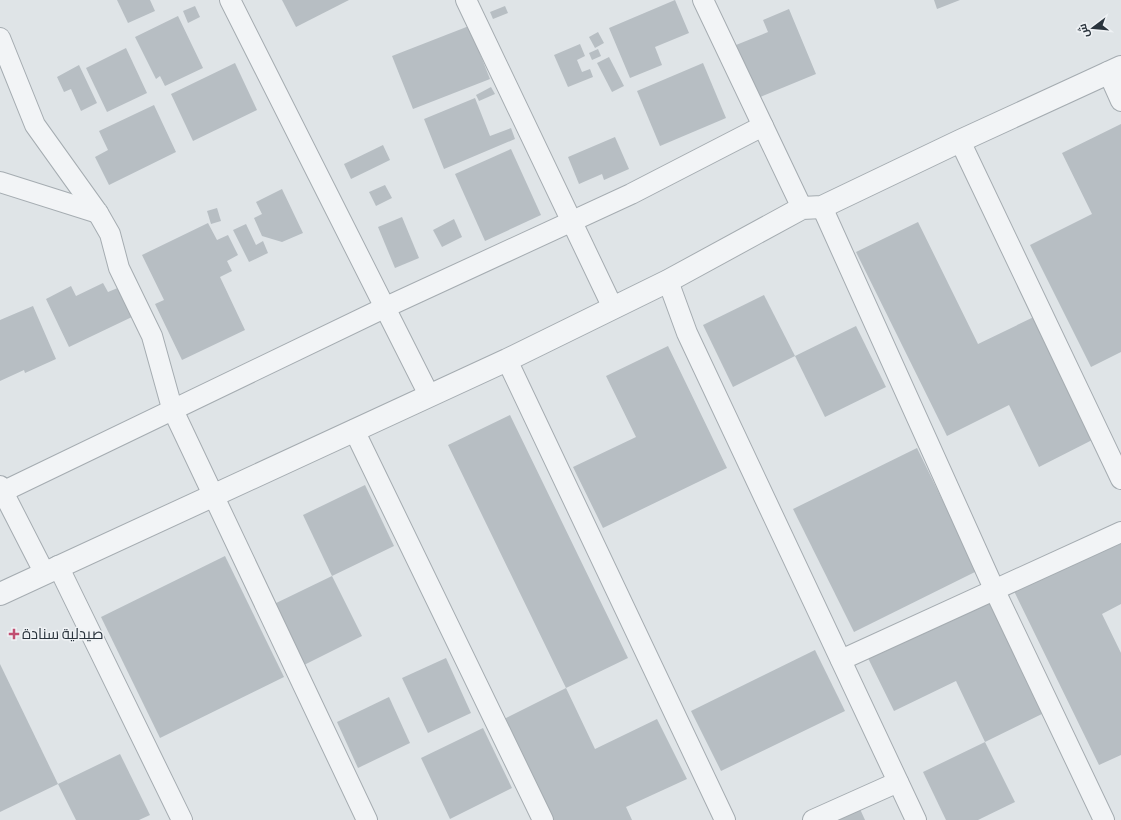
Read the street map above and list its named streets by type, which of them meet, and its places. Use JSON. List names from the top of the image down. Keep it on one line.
{"places":{"health":["صيدلية سنادة"]},"north":"left"}
